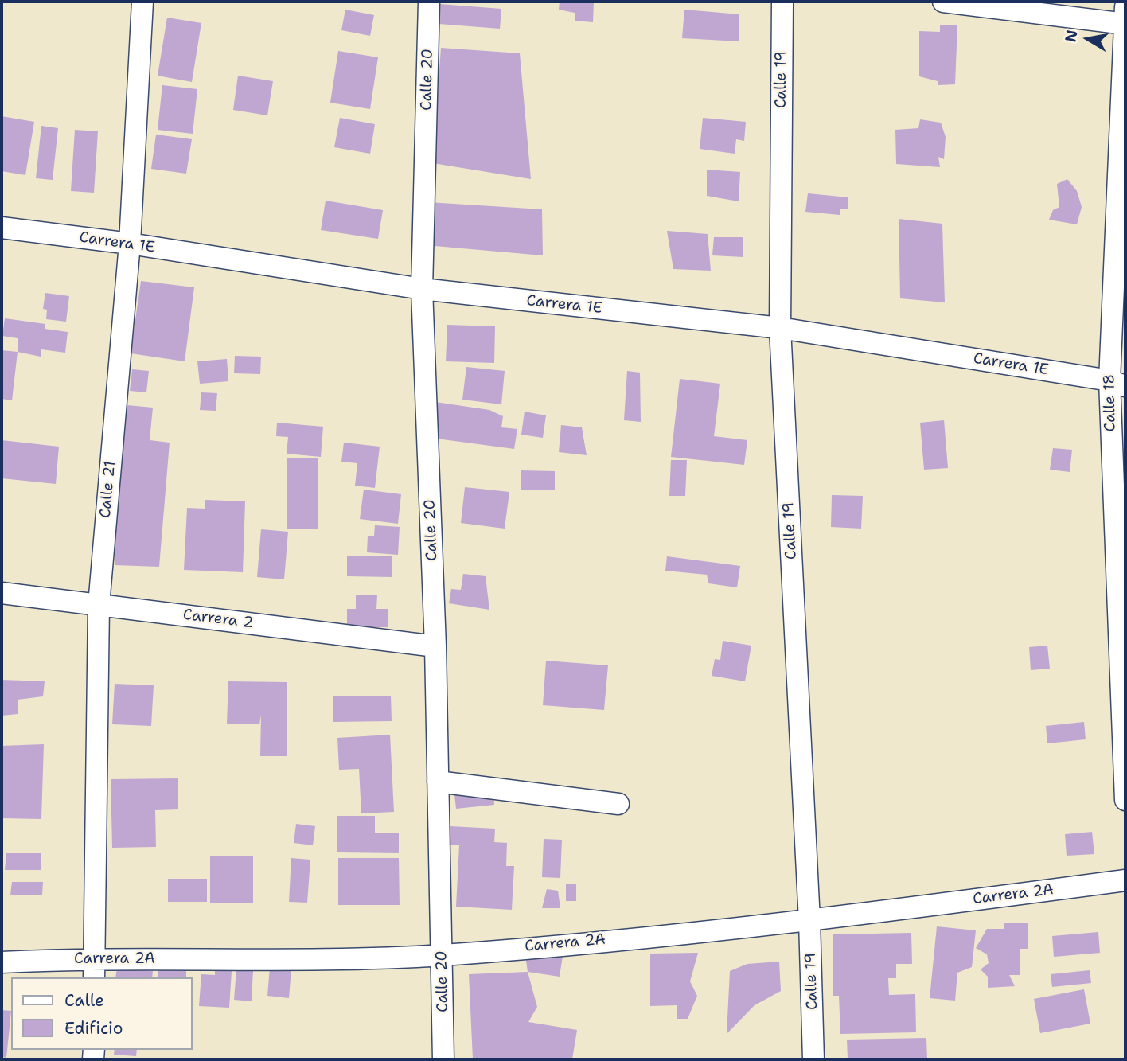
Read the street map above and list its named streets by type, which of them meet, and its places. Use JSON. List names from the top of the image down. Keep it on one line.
{"streets":{"street":["Calle 20","Calle 19","Carrera 1E","Calle 18","Calle 21","Carrera 2","Carrera 2A"]},"crossings":[["Calle 20","Carrera 1E"],["Calle 20","Carrera 2"],["Calle 20","Carrera 2A"],["Calle 19","Carrera 1E"],["Calle 19","Carrera 2A"],["Carrera 1E","Calle 18"],["Carrera 1E","Calle 21"],["Calle 21","Carrera 2"],["Calle 21","Carrera 2A"]],"legend":["Calle","Edificio"],"north":"left"}
